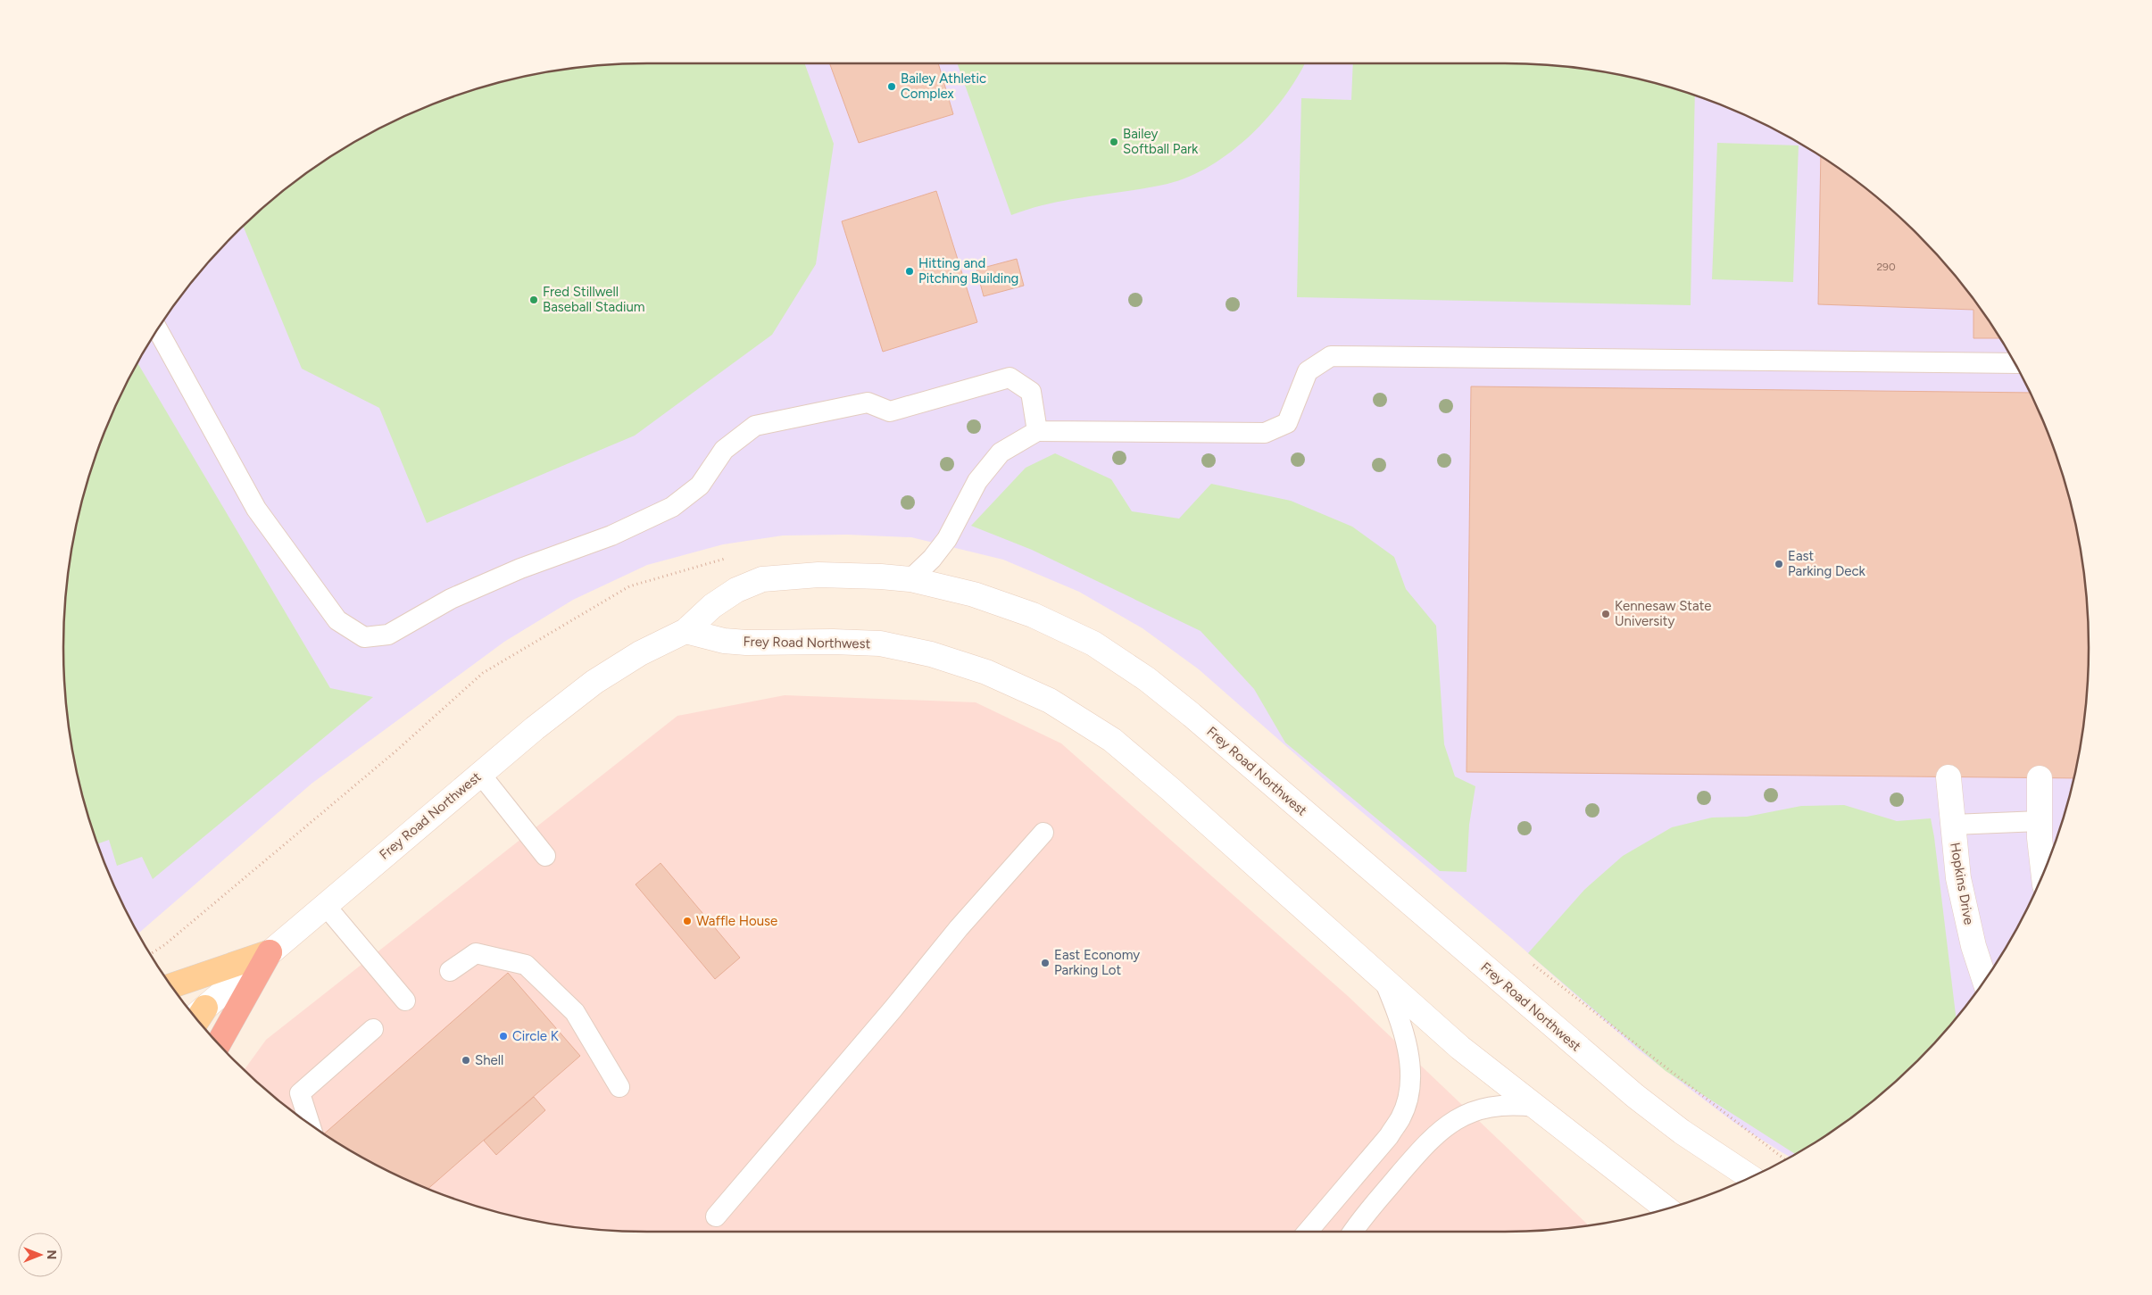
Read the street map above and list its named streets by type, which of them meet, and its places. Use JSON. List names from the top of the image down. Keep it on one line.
{"streets":{"main road":["Frey Road Northwest","Hopkins Drive"]},"places":["Bailey Athletic Complex","Bailey Softball Park","Hitting and Pitching Building","Fred Stillwell Baseball Stadium","East Parking Deck","Kennesaw State University","Waffle House","East Economy Parking Lot","Circle K","Shell"],"house_numbers":["290"],"north":"right"}
